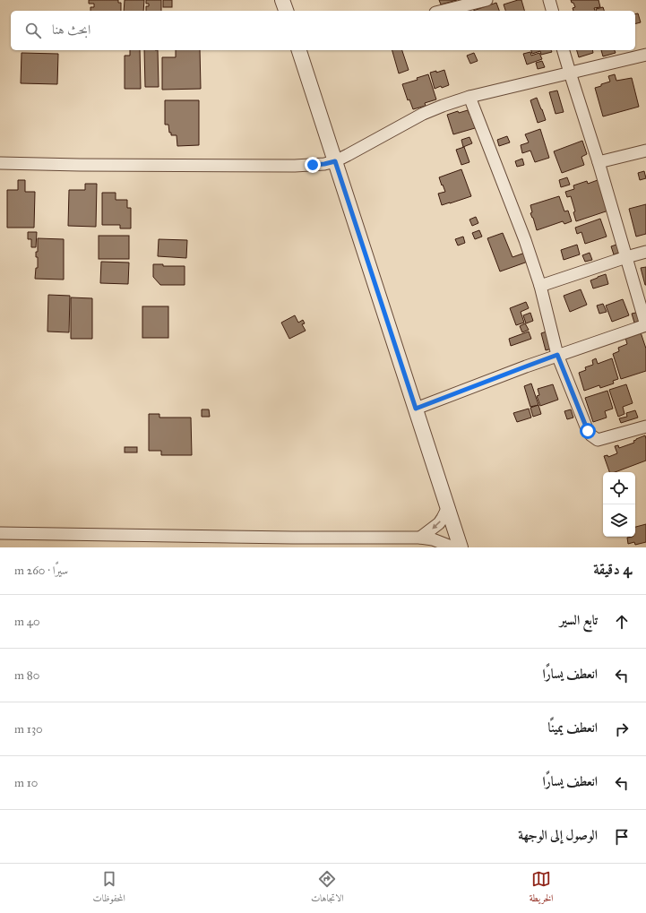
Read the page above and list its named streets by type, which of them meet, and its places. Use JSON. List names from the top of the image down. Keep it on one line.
{"page":{"search":"ابحث هنا","heading":["4 دقيقة","سيرًا · 260 m"],"list":[["تابع السير","40 m"],["انعطف يسارًا","80 m"],["انعطف يمينًا","130 m"],["انعطف يسارًا","10 m"],"الوصول إلى الوجهة"],"nav":["الخريطة","الاتجاهات","المحفوظات"]}}
